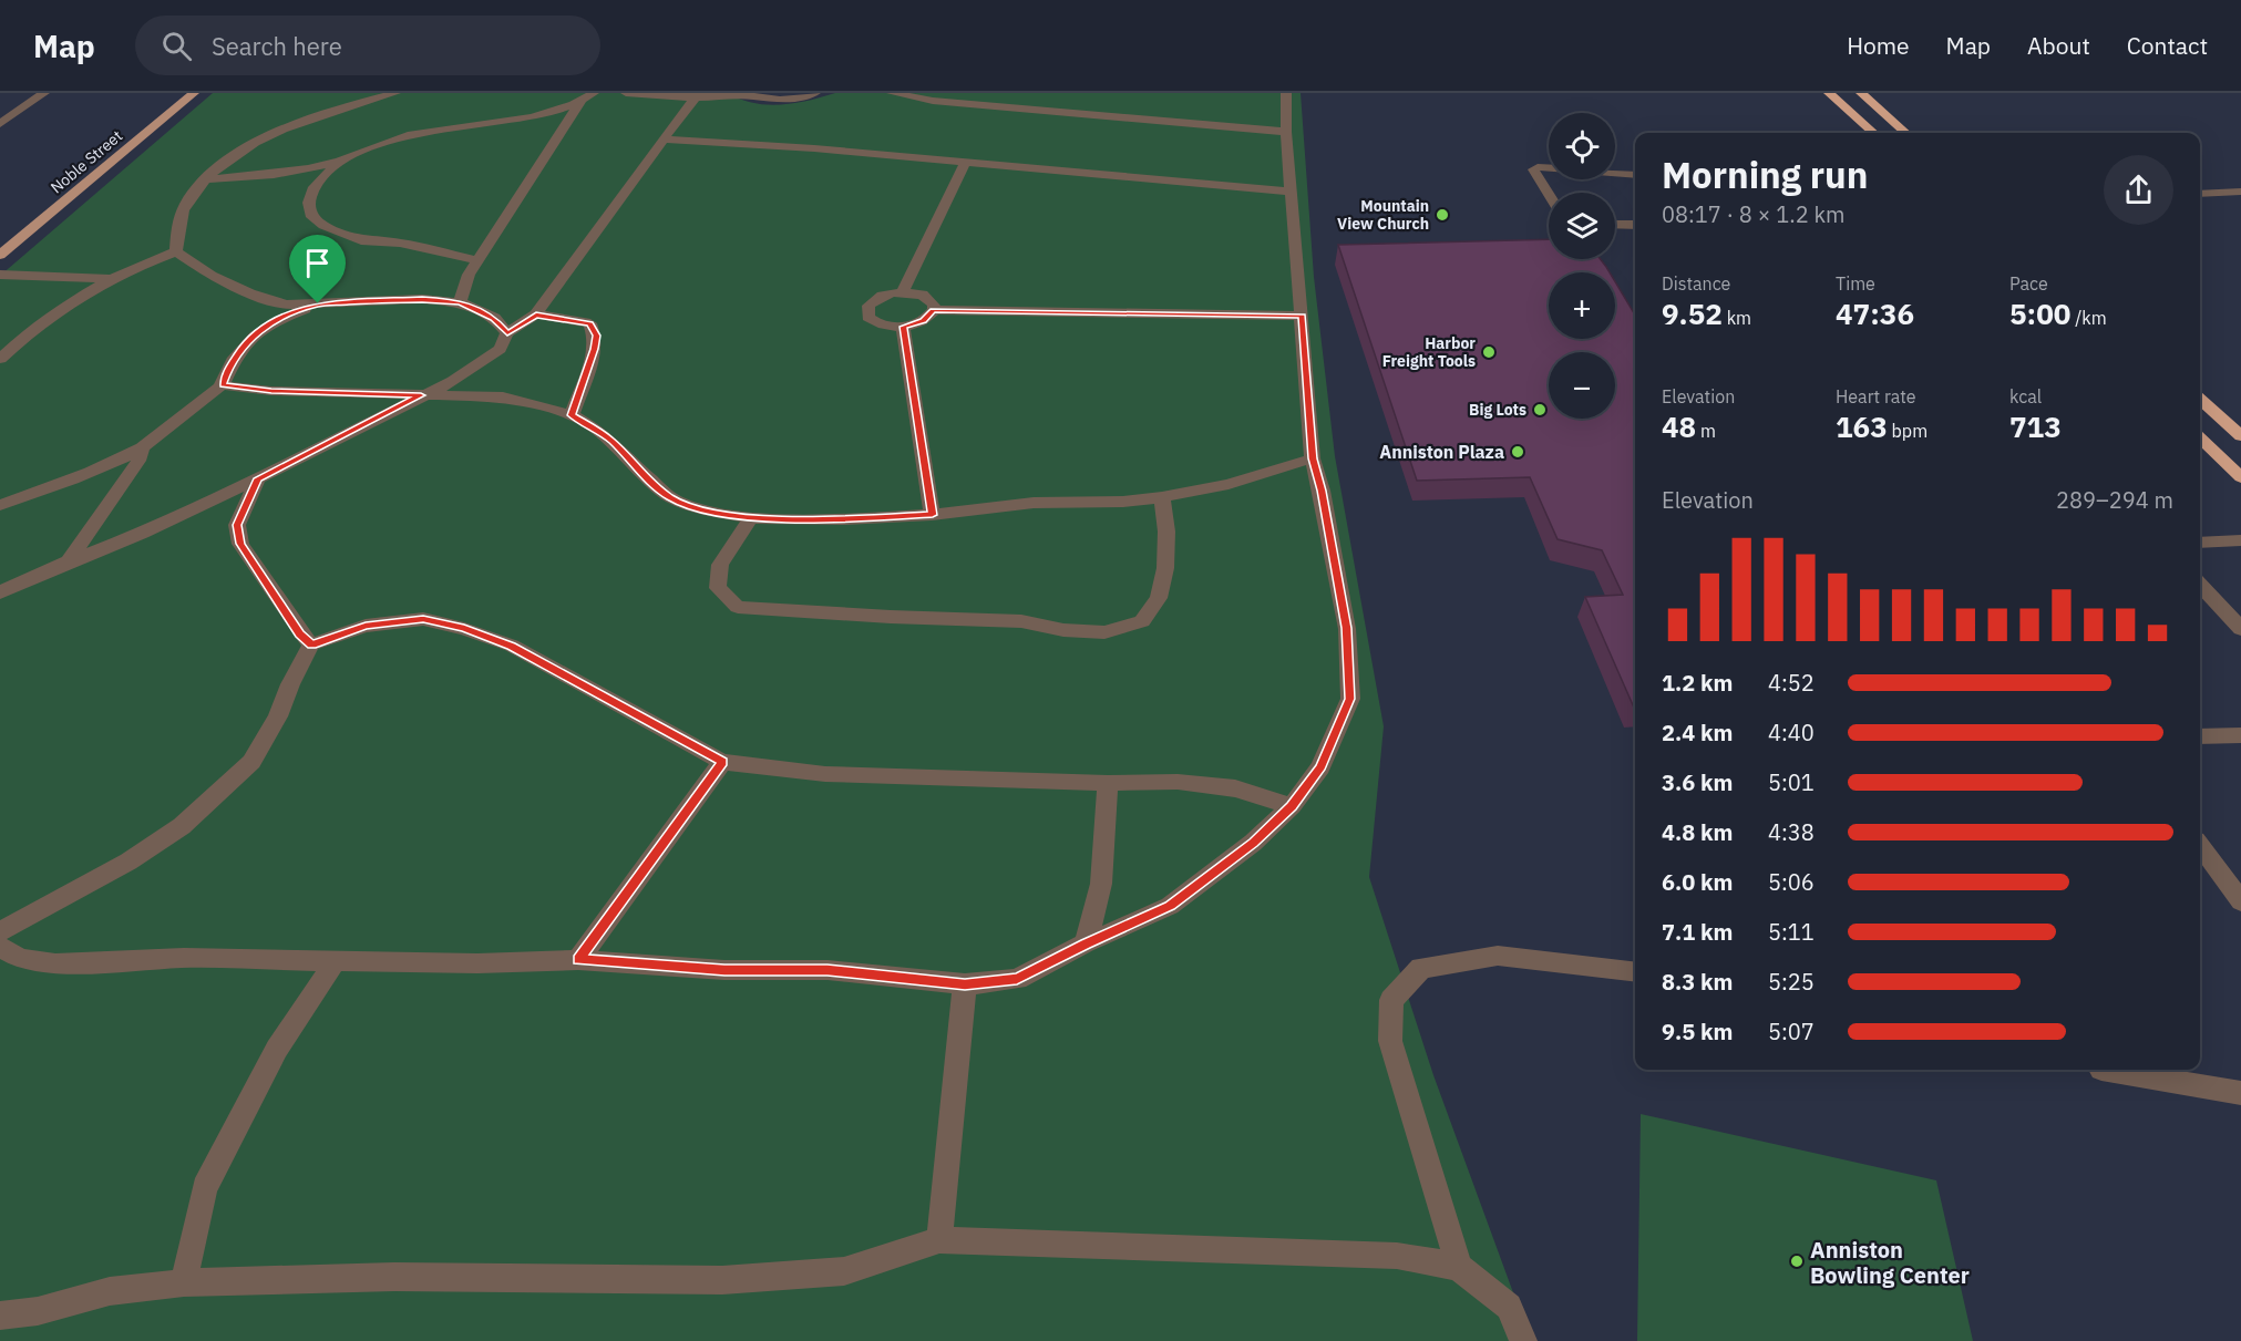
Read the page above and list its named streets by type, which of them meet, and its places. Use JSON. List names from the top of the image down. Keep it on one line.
{"streets":{"main road":["Noble Street"]},"places":["Mountain View Church","Harbor Freight Tools","Big Lots","Anniston Plaza","Anniston Bowling Center"],"page":{"header":"Map","search":"Search here","nav":["Home","Map","About","Contact"],"map_buttons":["+","−"],"heading":["Morning run","08:17 · 8 × 1.2 km"],"stats":[["Distance","9.52 km"],["Time","47:36"],["Pace","5:00 /km"],["Elevation","48 m"],["Heart rate","163 bpm"],["kcal","713"]],"chart":["Elevation","289–294 m"],"list":[{"name":"1.2 km","note":"4:52"},{"name":"2.4 km","note":"4:40"},{"name":"3.6 km","note":"5:01"},{"name":"4.8 km","note":"4:38"},{"name":"6.0 km","note":"5:06"},{"name":"7.1 km","note":"5:11"},{"name":"8.3 km","note":"5:25"},{"name":"9.5 km","note":"5:07"}]}}
